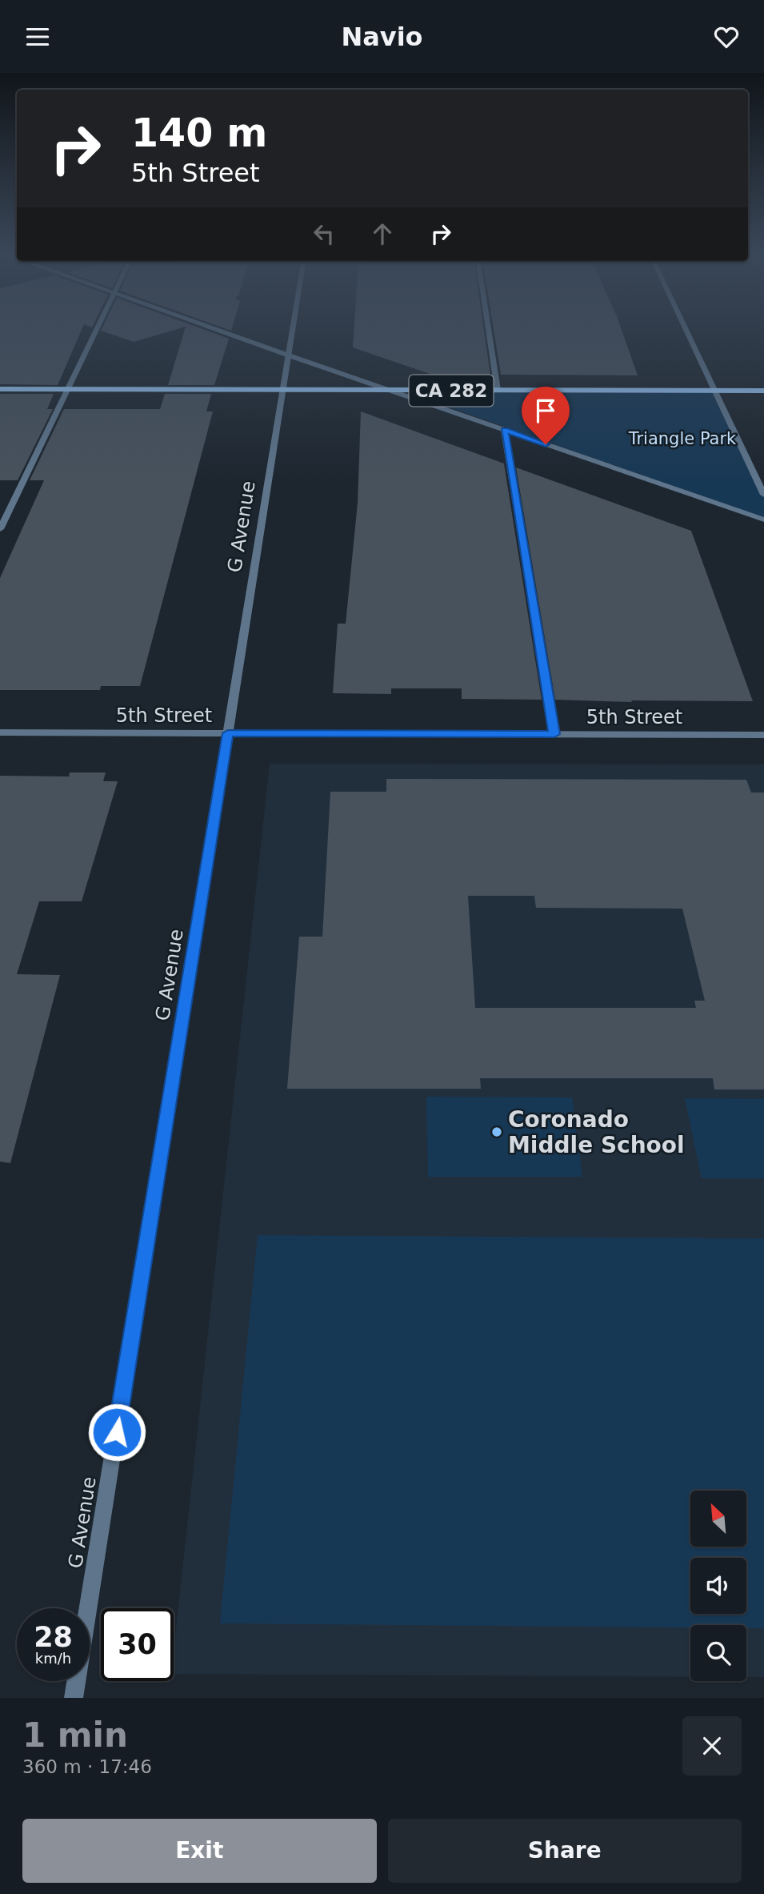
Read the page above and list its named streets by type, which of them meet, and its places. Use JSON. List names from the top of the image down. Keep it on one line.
{"streets":{"main road":["CA 282"],"street":["G Avenue","5th Street"]},"crossings":[["CA 282","G Avenue"],["G Avenue","5th Street"]],"parks":["Triangle Park"],"places":["Coronado Middle School"],"north":"top left","page":{"header":"Navio","turn":["140 m","5th Street"],"speed":"28 km/h","limit":"30","heading":["1 min","360 m · 17:46"],"buttons":["Exit","Share"]}}
